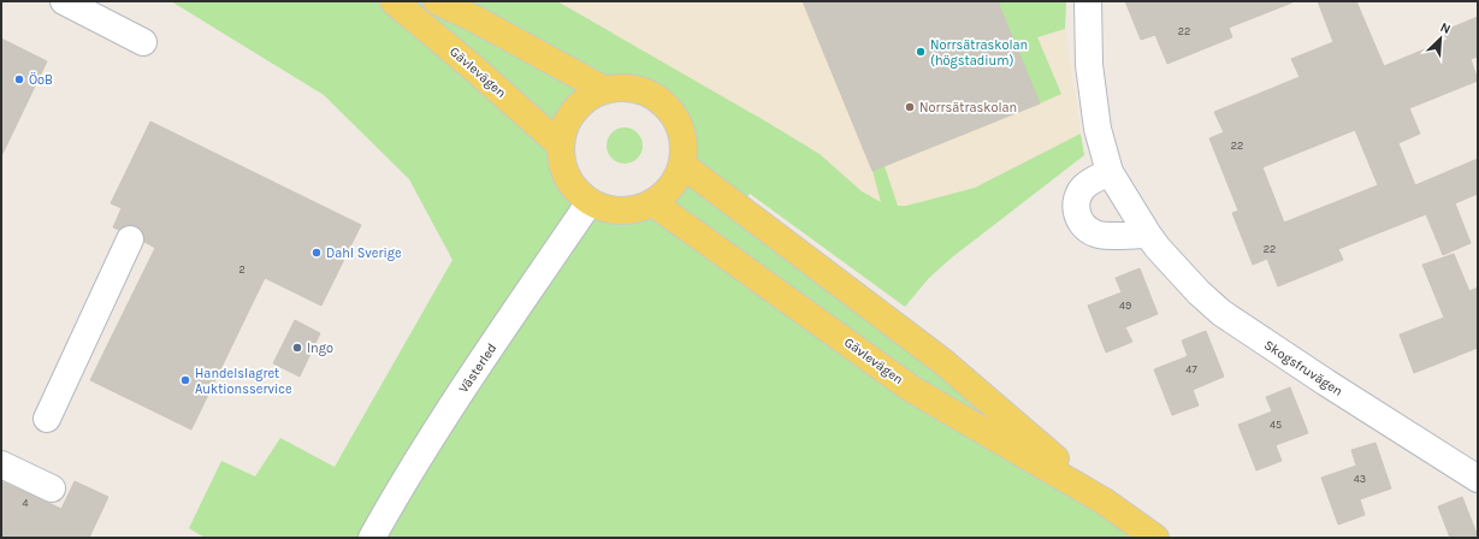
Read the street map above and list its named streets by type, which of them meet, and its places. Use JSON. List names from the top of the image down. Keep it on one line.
{"streets":{"main road":["Gävlevägen"],"street":["Västerled","Skogsfruvägen"]},"crossings":[["Gävlevägen","Västerled"]],"places":["Norrsätraskolan (högstadium)","ÖoB","Norrsätraskolan","Dahl Sverige","Ingo","Handelslagret Auktionsservice"],"house_numbers":["22","22","22","2","49","47","45","43","4"],"north":"top right"}
